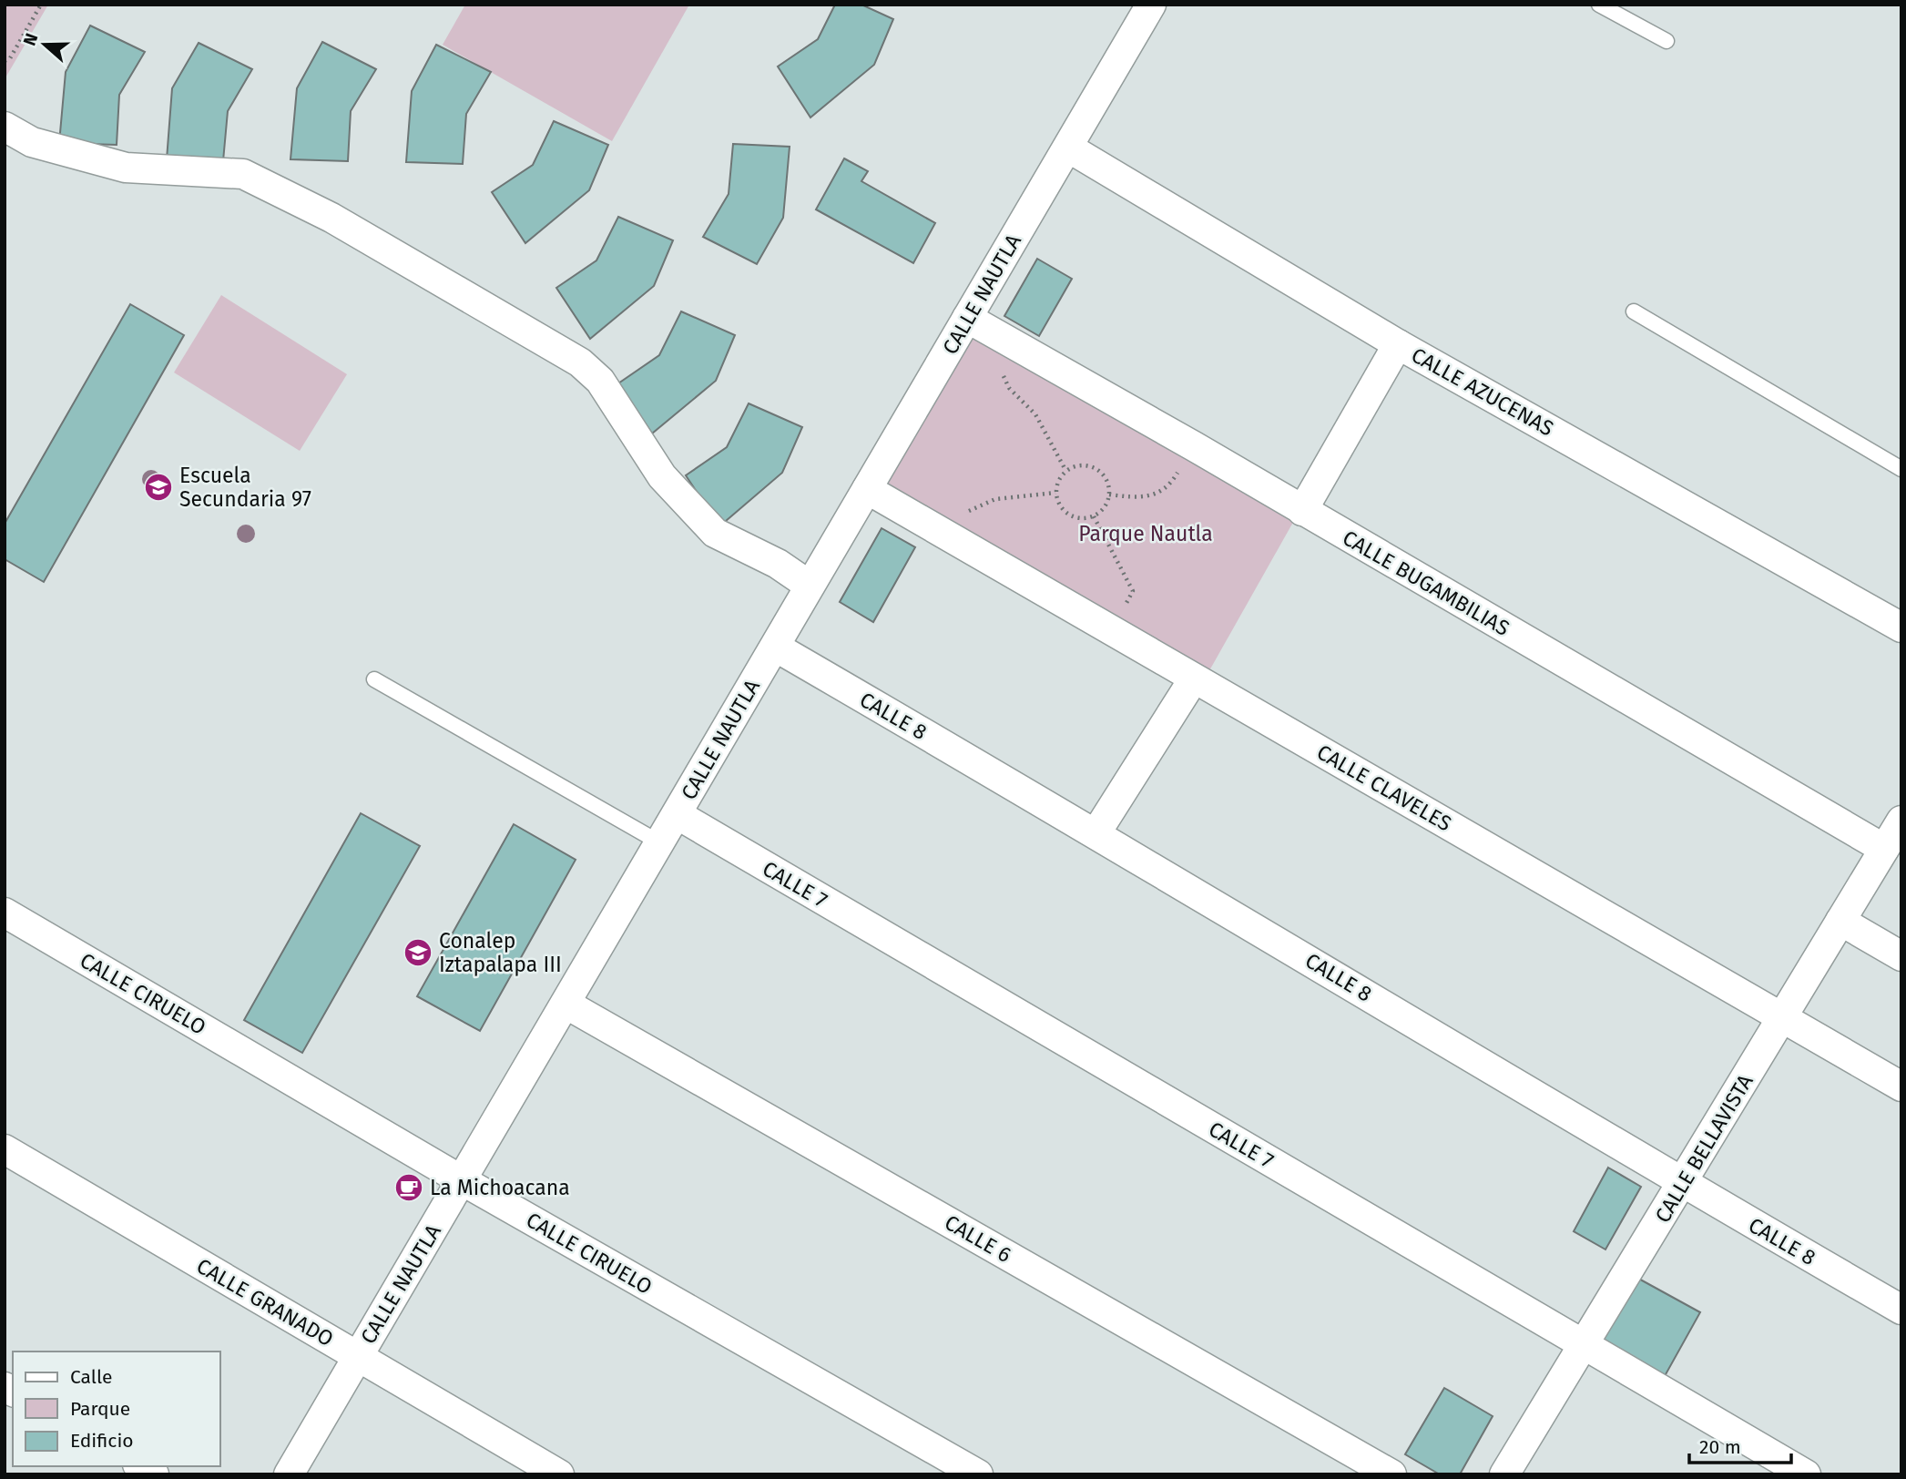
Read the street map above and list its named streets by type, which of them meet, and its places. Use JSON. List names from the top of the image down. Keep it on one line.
{"streets":{"street":["CALLE NAUTLA","CALLE AZUCENAS","CALLE BUGAMBILIAS","CALLE 8","CALLE CLAVELES","CALLE 7","CALLE CIRUELO","CALLE BELLAVISTA","CALLE 6","CALLE GRANADO"]},"crossings":[["CALLE NAUTLA","CALLE AZUCENAS"],["CALLE NAUTLA","CALLE BUGAMBILIAS"],["CALLE NAUTLA","CALLE 8"],["CALLE NAUTLA","CALLE CLAVELES"],["CALLE NAUTLA","CALLE 7"],["CALLE NAUTLA","CALLE CIRUELO"],["CALLE NAUTLA","CALLE 6"],["CALLE NAUTLA","CALLE GRANADO"],["CALLE BUGAMBILIAS","CALLE BELLAVISTA"],["CALLE 8","CALLE BELLAVISTA"],["CALLE CLAVELES","CALLE BELLAVISTA"],["CALLE 7","CALLE BELLAVISTA"]],"parks":["Parque Nautla"],"places":{"school or university":["Escuela Secundaria 97","Conalep Iztapalapa III"],"cafe":["La Michoacana"]},"legend":["Calle","Parque","Edificio"],"scale_bar":"20 m","north":"left"}
